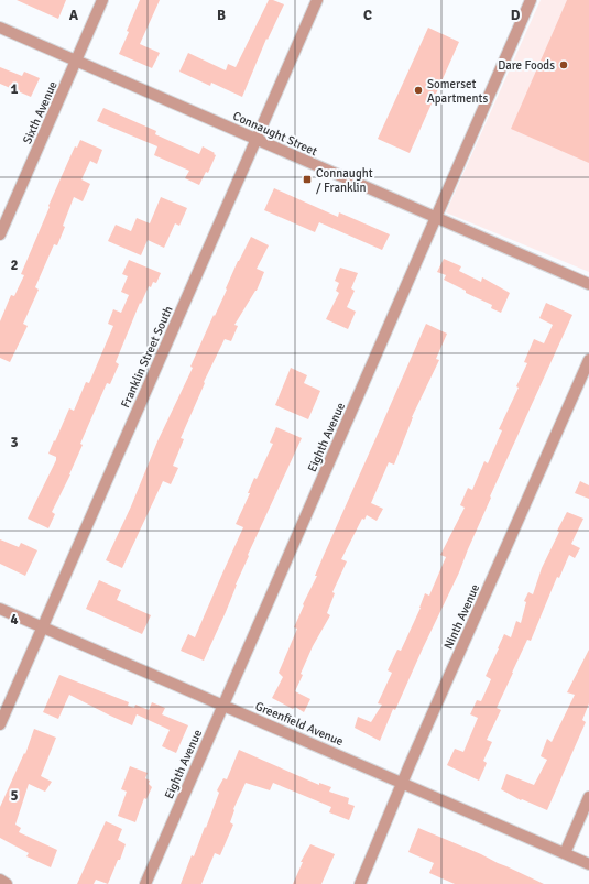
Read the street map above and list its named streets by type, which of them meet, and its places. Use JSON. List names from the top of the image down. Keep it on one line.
{"streets":{"street":["Sixth Avenue","Connaught Street","Franklin Street South","Eighth Avenue","Ninth Avenue","Greenfield Avenue"]},"crossings":[["Sixth Avenue","Connaught Street"],["Connaught Street","Franklin Street South"],["Connaught Street","Eighth Avenue"],["Franklin Street South","Greenfield Avenue"],["Eighth Avenue","Greenfield Avenue"],["Ninth Avenue","Greenfield Avenue"]],"places":{"other":["Dare Foods","Somerset Apartments"],"transit":["Connaught / Franklin"]},"grid":{"columns":["A","B","C","D"],"rows":["1","2","3","4","5"]}}
